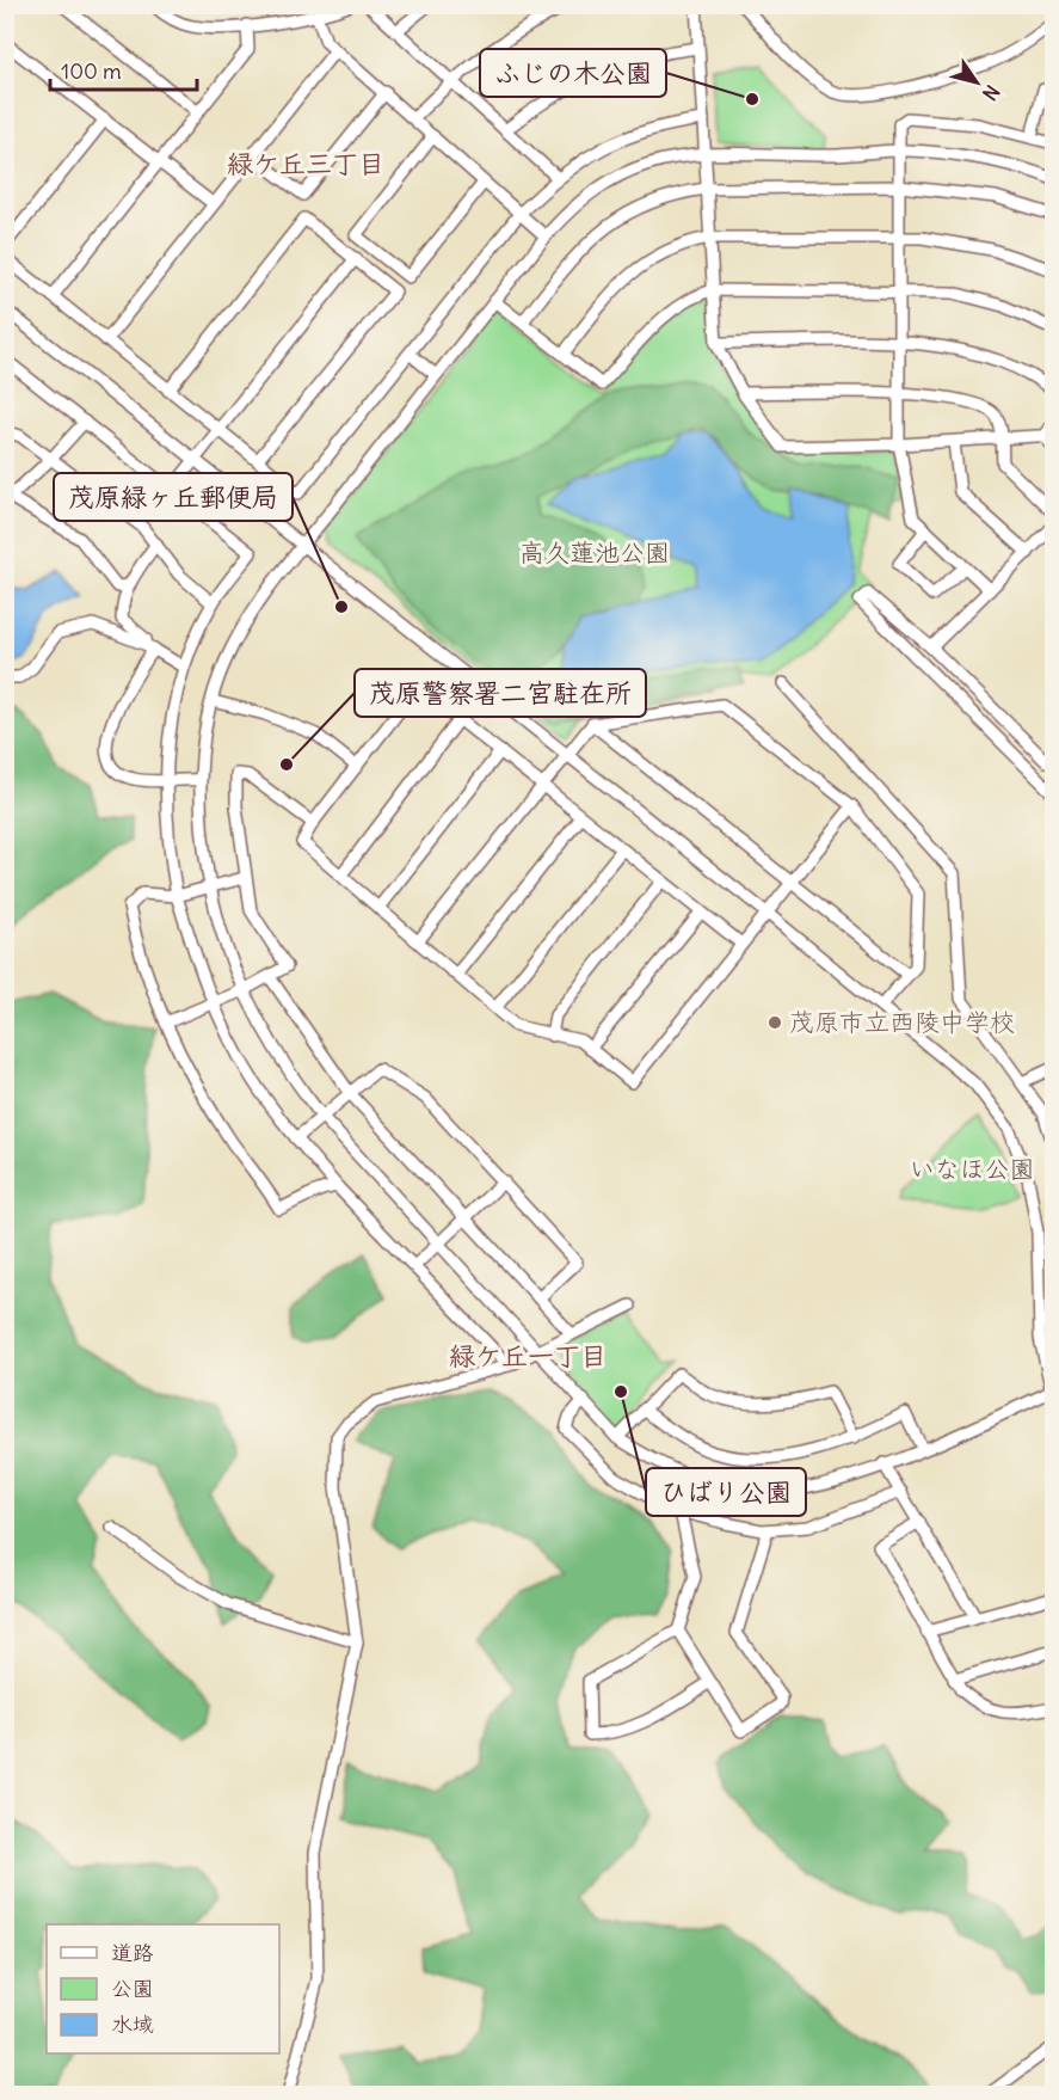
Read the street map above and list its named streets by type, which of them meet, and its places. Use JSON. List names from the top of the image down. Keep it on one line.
{"districts":["緑ケ丘三丁目","緑ケ丘一丁目"],"parks":["高久蓮池公園","いなほ公園"],"places":["ふじの木公園","茂原緑ヶ丘郵便局","茂原警察署二宮駐在所","茂原市立西陵中学校","ひばり公園"],"legend":["道路","公園","水域"],"scale_bar":"100 m","north":"bottom right"}
